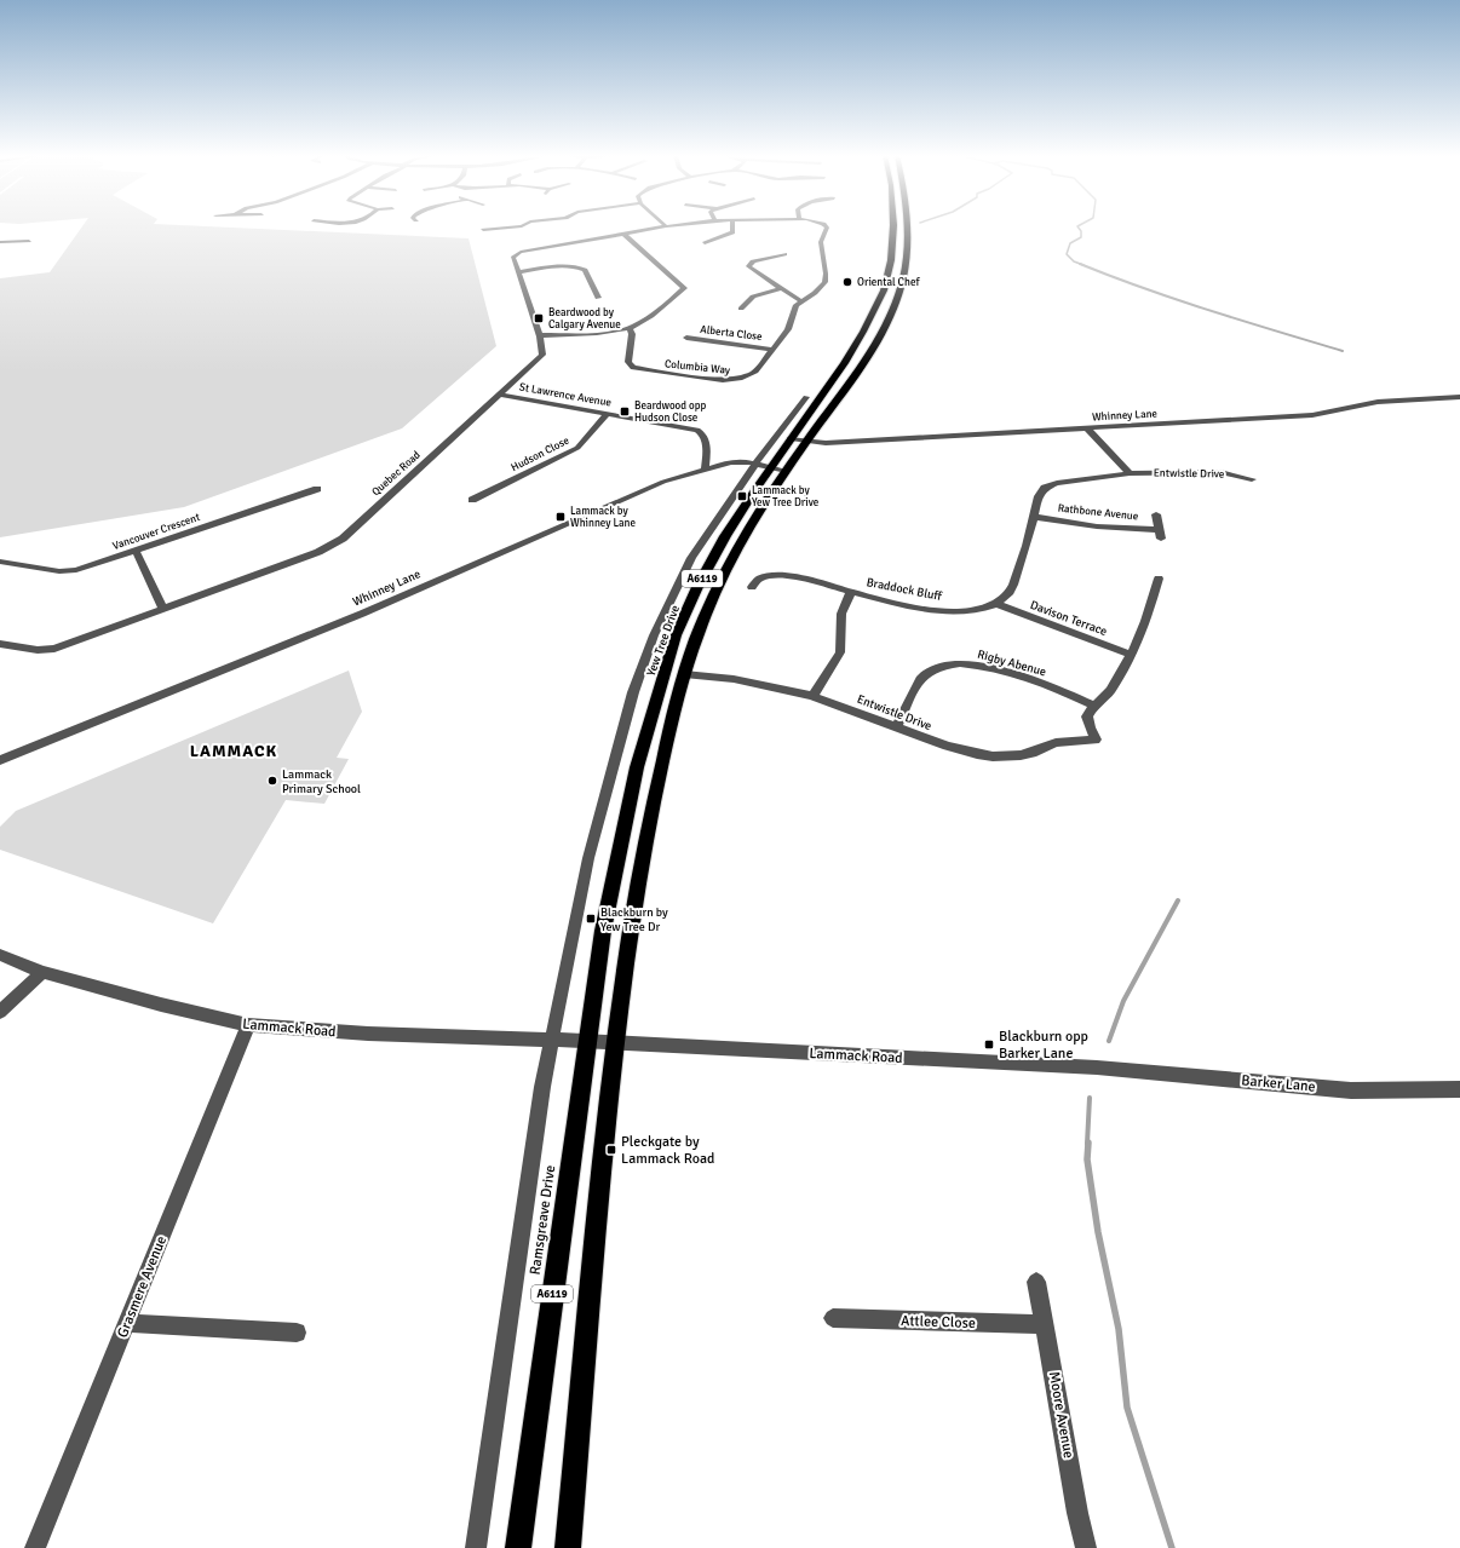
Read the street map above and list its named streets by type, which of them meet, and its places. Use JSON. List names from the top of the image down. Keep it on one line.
{"streets":{"highway":["A6119","Yew Tree Drive","Ramsgreave Drive"],"street":["Alberta Close","Columbia Way","St Lawrence Avenue","Whinney Lane","Hudson Close","Quebec Road","Entwistle Drive","Rathbone Avenue","Vancouver Crescent","Braddock Bluff","Davison Terrace","Rigby Abenue","Lammack Road","Barker Lane","Grasmere Avenue","Attlee Close","Moore Avenue"]},"crossings":[["Alberta Close","Columbia Way"],["St Lawrence Avenue","Whinney Lane"],["St Lawrence Avenue","Hudson Close"],["St Lawrence Avenue","Quebec Road"],["Whinney Lane","A6119"],["Whinney Lane","Yew Tree Drive"],["Entwistle Drive","A6119"],["Entwistle Drive","Braddock Bluff"],["Entwistle Drive","Rigby Abenue"],["A6119","Lammack Road"],["Braddock Bluff","Davison Terrace"],["Yew Tree Drive","Lammack Road"],["Yew Tree Drive","Ramsgreave Drive"],["Lammack Road","Barker Lane"],["Lammack Road","Ramsgreave Drive"],["Lammack Road","Grasmere Avenue"],["Attlee Close","Moore Avenue"]],"districts":["LAMMACK"],"places":{"other":["Oriental Chef","Lammack Primary School"],"transit":["Beardwood by Calgary Avenue","Beardwood opp Hudson Close","Lammack by Yew Tree Drive","Lammack by Whinney Lane","Blackburn by Yew Tree Dr","Blackburn opp Barker Lane","Pleckgate by Lammack Road"]}}
